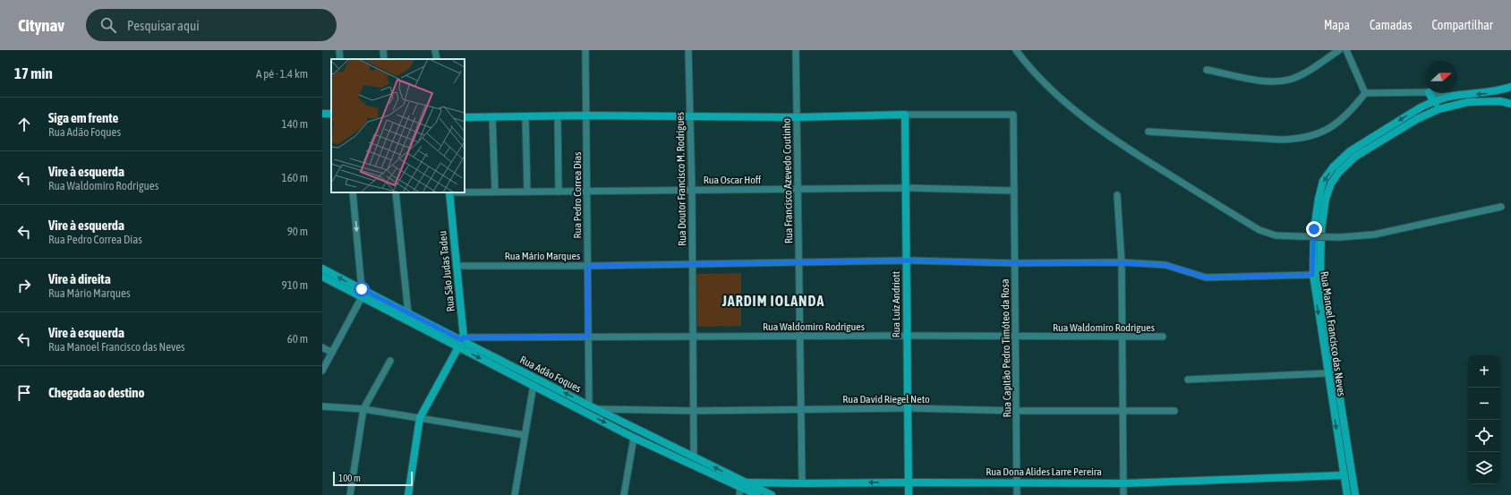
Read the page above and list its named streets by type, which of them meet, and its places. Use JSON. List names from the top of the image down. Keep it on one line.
{"streets":{"main road":["Rua São Judas Tadeu","Rua Luiz Andriott","Rua Manoel Francisco das Neves","Rua Adão Foques","Rua Dona Alides Larre Pereira"],"street":["Rua Doutor Francisco M. Rodrigues","Rua Oscar Hoff","Rua Francisco Azevedo Coutinho","Rua Pedro Correa Dias","Rua Mário Marques","Rua Waldomiro Rodrigues","Rua Capitão Pedro Timóteo da Rosa","Rua David Riegel Neto"]},"crossings":[["Rua Doutor Francisco M. Rodrigues","Rua Oscar Hoff"],["Rua Doutor Francisco M. Rodrigues","Rua Mário Marques"],["Rua Doutor Francisco M. Rodrigues","Rua Waldomiro Rodrigues"],["Rua Doutor Francisco M. Rodrigues","Rua Adão Foques"],["Rua Doutor Francisco M. Rodrigues","Rua David Riegel Neto"],["Rua Oscar Hoff","Rua Francisco Azevedo Coutinho"],["Rua Oscar Hoff","Rua Pedro Correa Dias"],["Rua Oscar Hoff","Rua Luiz Andriott"],["Rua Oscar Hoff","Rua Capitão Pedro Timóteo da Rosa"],["Rua Francisco Azevedo Coutinho","Rua Mário Marques"],["Rua Francisco Azevedo Coutinho","Rua Waldomiro Rodrigues"],["Rua Francisco Azevedo Coutinho","Rua David Riegel Neto"],["Rua Francisco Azevedo Coutinho","Rua Dona Alides Larre Pereira"],["Rua Pedro Correa Dias","Rua Mário Marques"],["Rua Pedro Correa Dias","Rua Waldomiro Rodrigues"],["Rua Pedro Correa Dias","Rua Adão Foques"],["Rua Mário Marques","Rua São Judas Tadeu"],["Rua Mário Marques","Rua Luiz Andriott"],["Rua Mário Marques","Rua Manoel Francisco das Neves"],["Rua Mário Marques","Rua Capitão Pedro Timóteo da Rosa"],["Rua São Judas Tadeu","Rua Waldomiro Rodrigues"],["Rua São Judas Tadeu","Rua Adão Foques"],["Rua Luiz Andriott","Rua Waldomiro Rodrigues"],["Rua Luiz Andriott","Rua Capitão Pedro Timóteo da Rosa"],["Rua Luiz Andriott","Rua David Riegel Neto"],["Rua Luiz Andriott","Rua Dona Alides Larre Pereira"],["Rua Waldomiro Rodrigues","Rua Capitão Pedro Timóteo da Rosa"],["Rua Waldomiro Rodrigues","Rua Adão Foques"],["Rua Manoel Francisco das Neves","Rua Dona Alides Larre Pereira"],["Rua Capitão Pedro Timóteo da Rosa","Rua David Riegel Neto"],["Rua Capitão Pedro Timóteo da Rosa","Rua Dona Alides Larre Pereira"],["Rua Adão Foques","Rua David Riegel Neto"],["Rua Adão Foques","Rua Dona Alides Larre Pereira"]],"one_way":["Rua Manoel Francisco das Neves"],"districts":["JARDIM IOLANDA"],"scale_bar":"100 m","north":"right","page":{"header":"Citynav","search":"Pesquisar aqui","nav":["Mapa","Camadas","Compartilhar"],"heading":["17 min","A pé · 1.4 km"],"list":[["Siga em frente","Rua Adão Foques","140 m"],["Vire à esquerda","Rua Waldomiro Rodrigues","160 m"],["Vire à esquerda","Rua Pedro Correa Dias","90 m"],["Vire à direita","Rua Mário Marques","910 m"],["Vire à esquerda","Rua Manoel Francisco das Neves","60 m"],"Chegada ao destino"],"map_buttons":["+","−"],"scale":"100 m"}}
